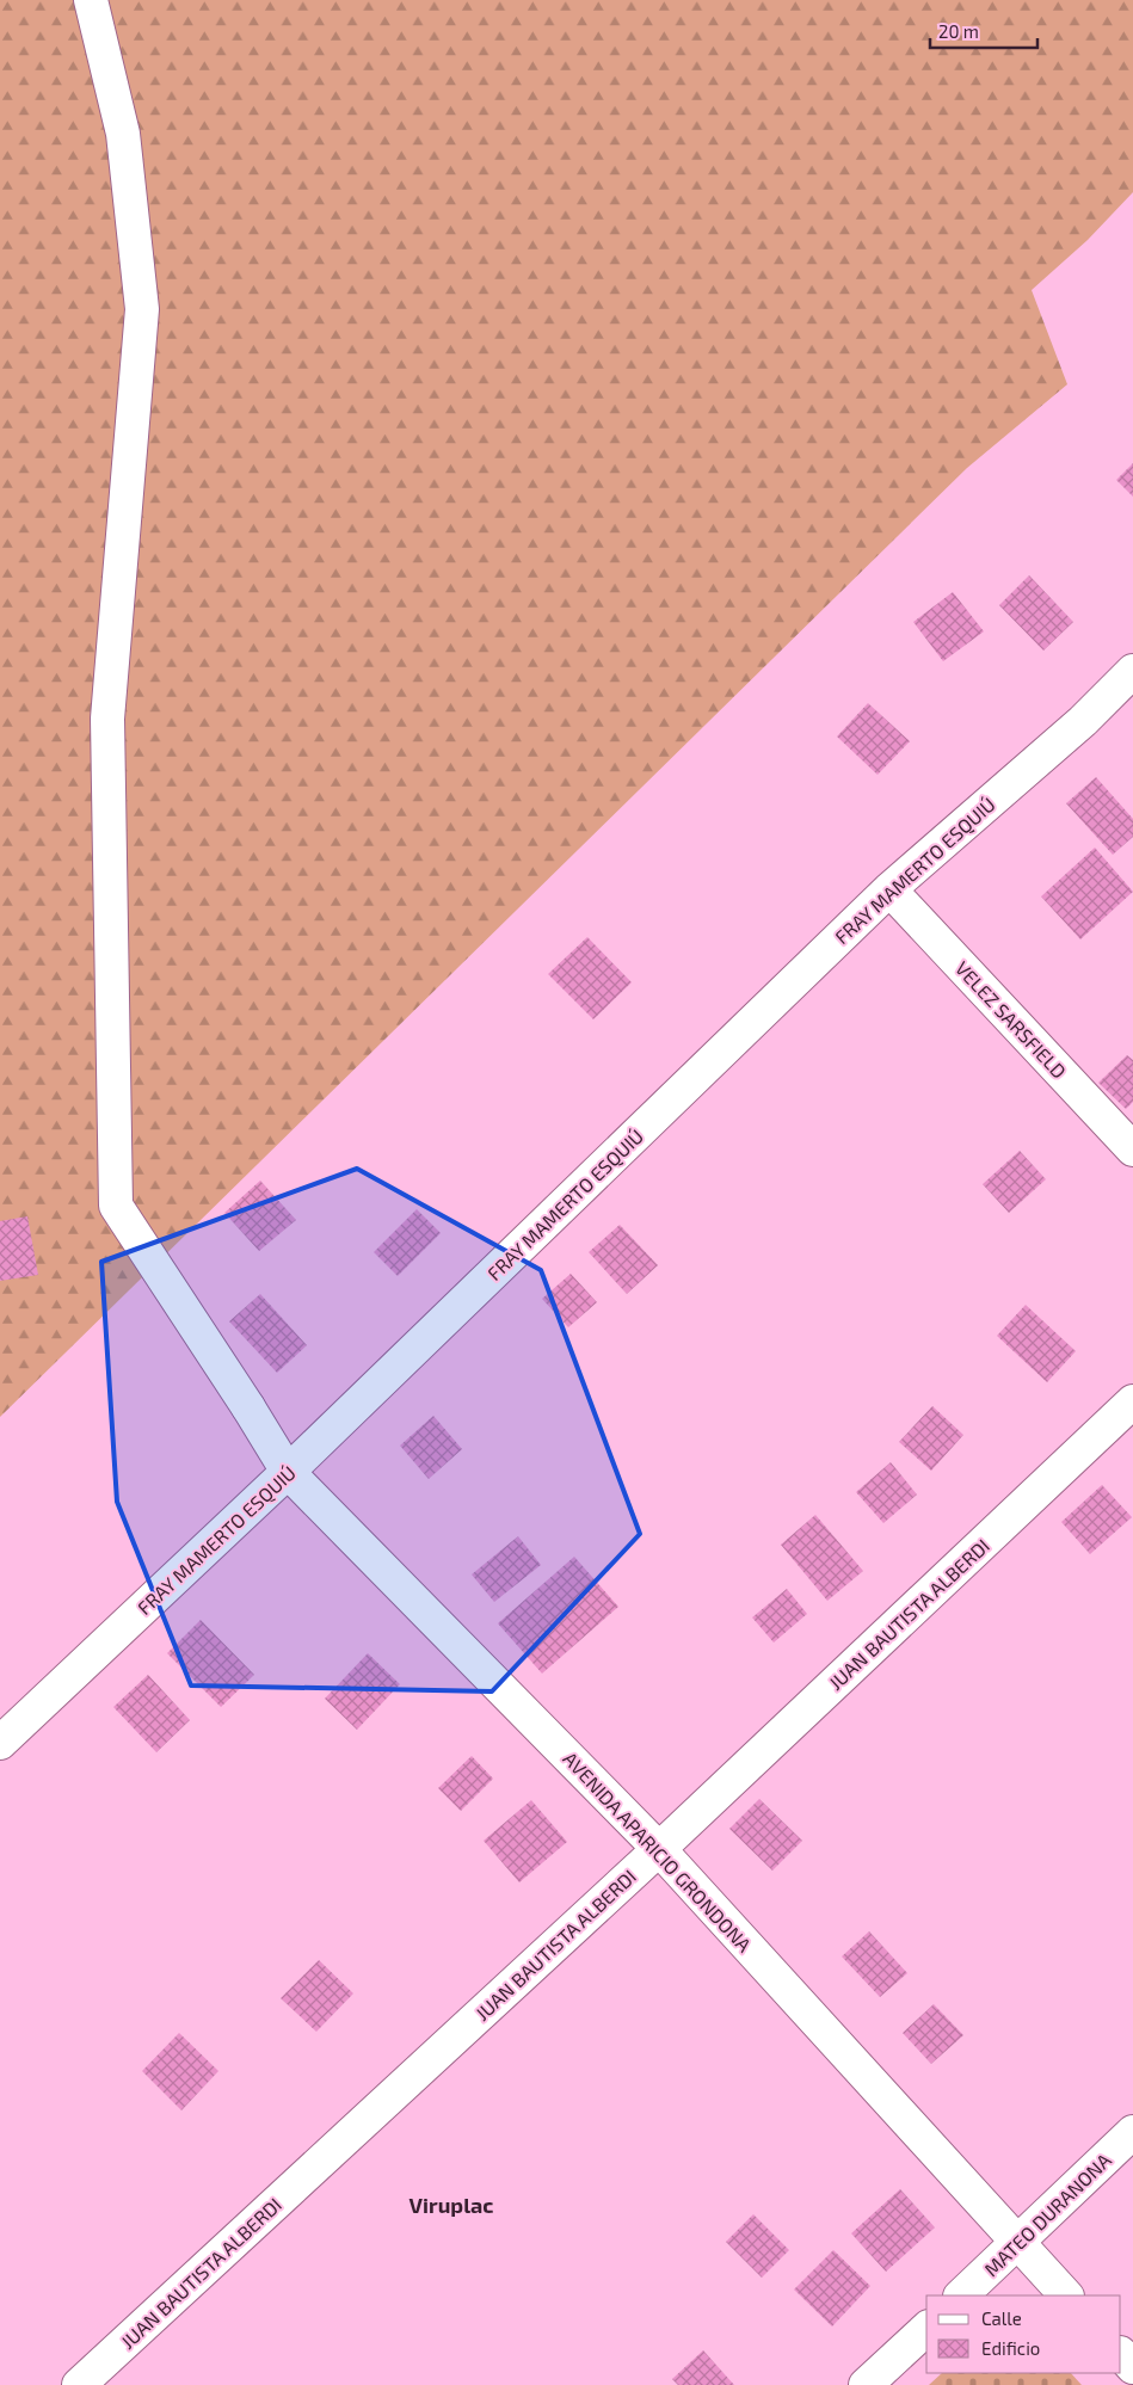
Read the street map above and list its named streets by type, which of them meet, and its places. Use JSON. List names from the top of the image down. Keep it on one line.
{"streets":{"street":["FRAY MAMERTO ESQUIÚ","VELEZ SARSFIELD","JUAN BAUTISTA ALBERDI","AVENIDA APARICIO GRONDONA","MATEO DURANONA"]},"crossings":[["FRAY MAMERTO ESQUIÚ","VELEZ SARSFIELD"],["FRAY MAMERTO ESQUIÚ","AVENIDA APARICIO GRONDONA"],["JUAN BAUTISTA ALBERDI","AVENIDA APARICIO GRONDONA"],["AVENIDA APARICIO GRONDONA","MATEO DURANONA"]],"districts":["Viruplac"],"legend":["Calle","Edificio"],"scale_bar":"20 m"}
